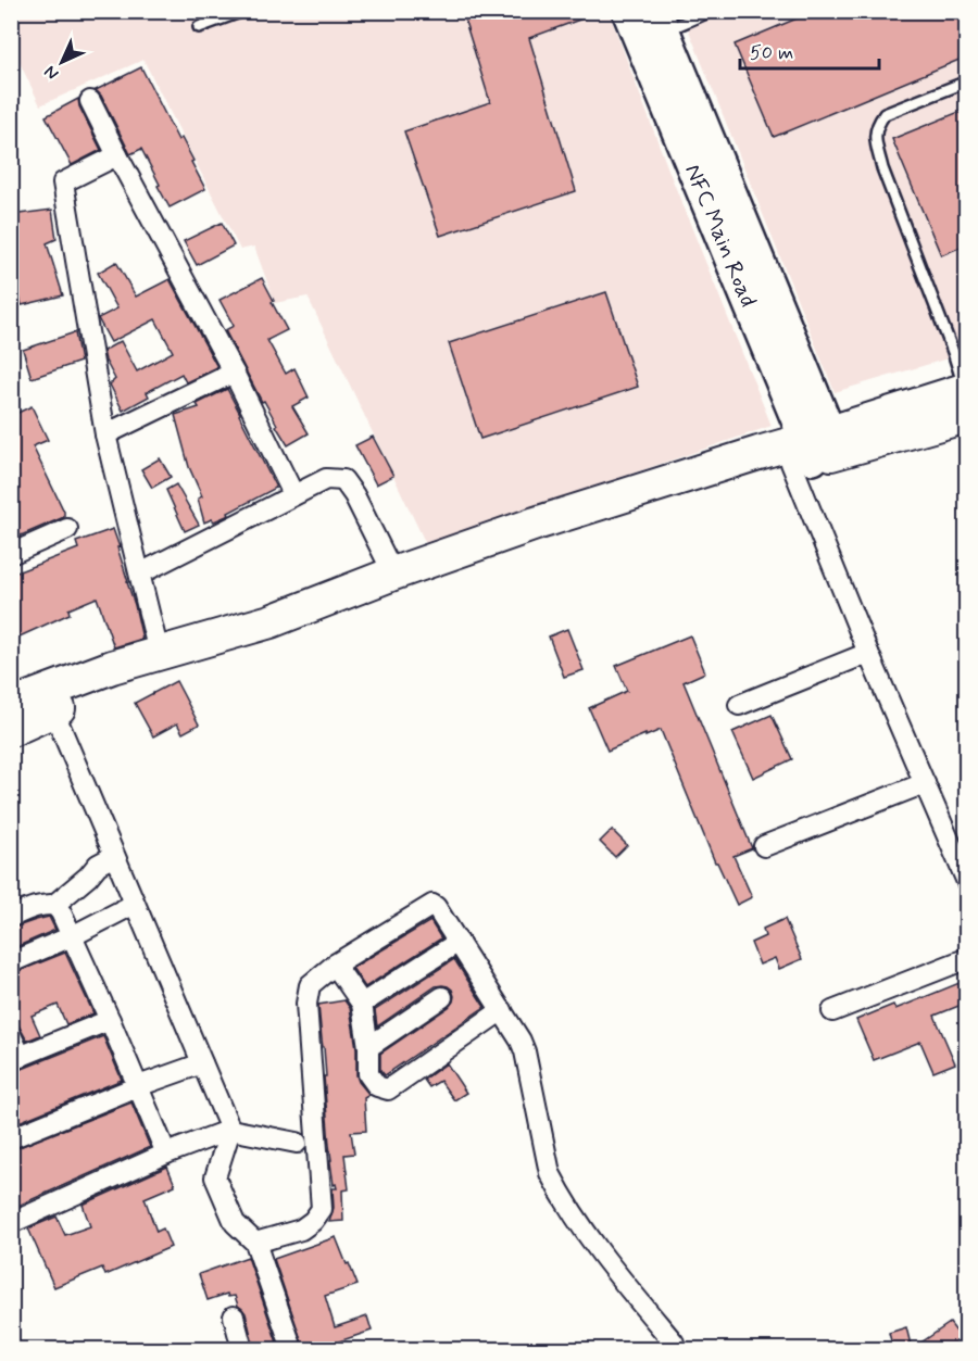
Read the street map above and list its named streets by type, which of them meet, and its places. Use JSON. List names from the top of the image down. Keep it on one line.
{"streets":{"main road":["NFC Main Road"]},"scale_bar":"50 m","north":"bottom left"}
